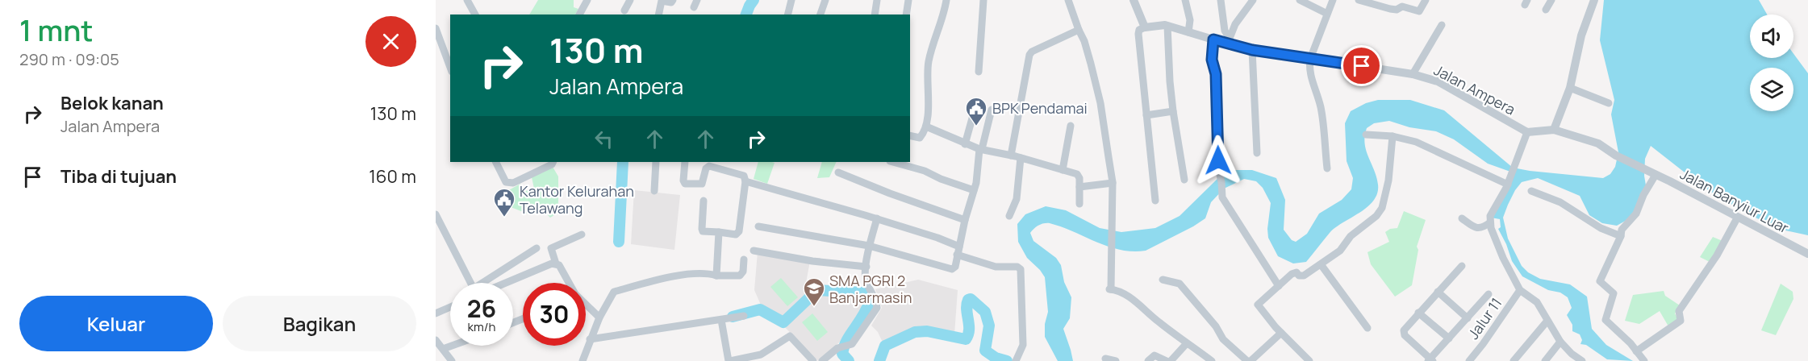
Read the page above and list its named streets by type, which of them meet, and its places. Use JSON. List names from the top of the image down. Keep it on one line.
{"streets":{"street":["Jalan Ampera","Jalan Banyiur Luar","Jalur 11"]},"places":{"public building":["BPK Pendamai","Kantor Kelurahan Telawang"],"school or university":["SMA PGRI 2 Banjarmasin"]},"page":{"heading":["1 mnt","290 m · 09:05"],"turn":["130 m","Jalan Ampera"],"list":[{"name":"Belok kanan","note":"Jalan Ampera","value":"130 m"},{"name":"Tiba di tujuan","value":"160 m"}],"speed":"26 km/h","limit":"30","buttons":["Keluar","Bagikan"]}}
